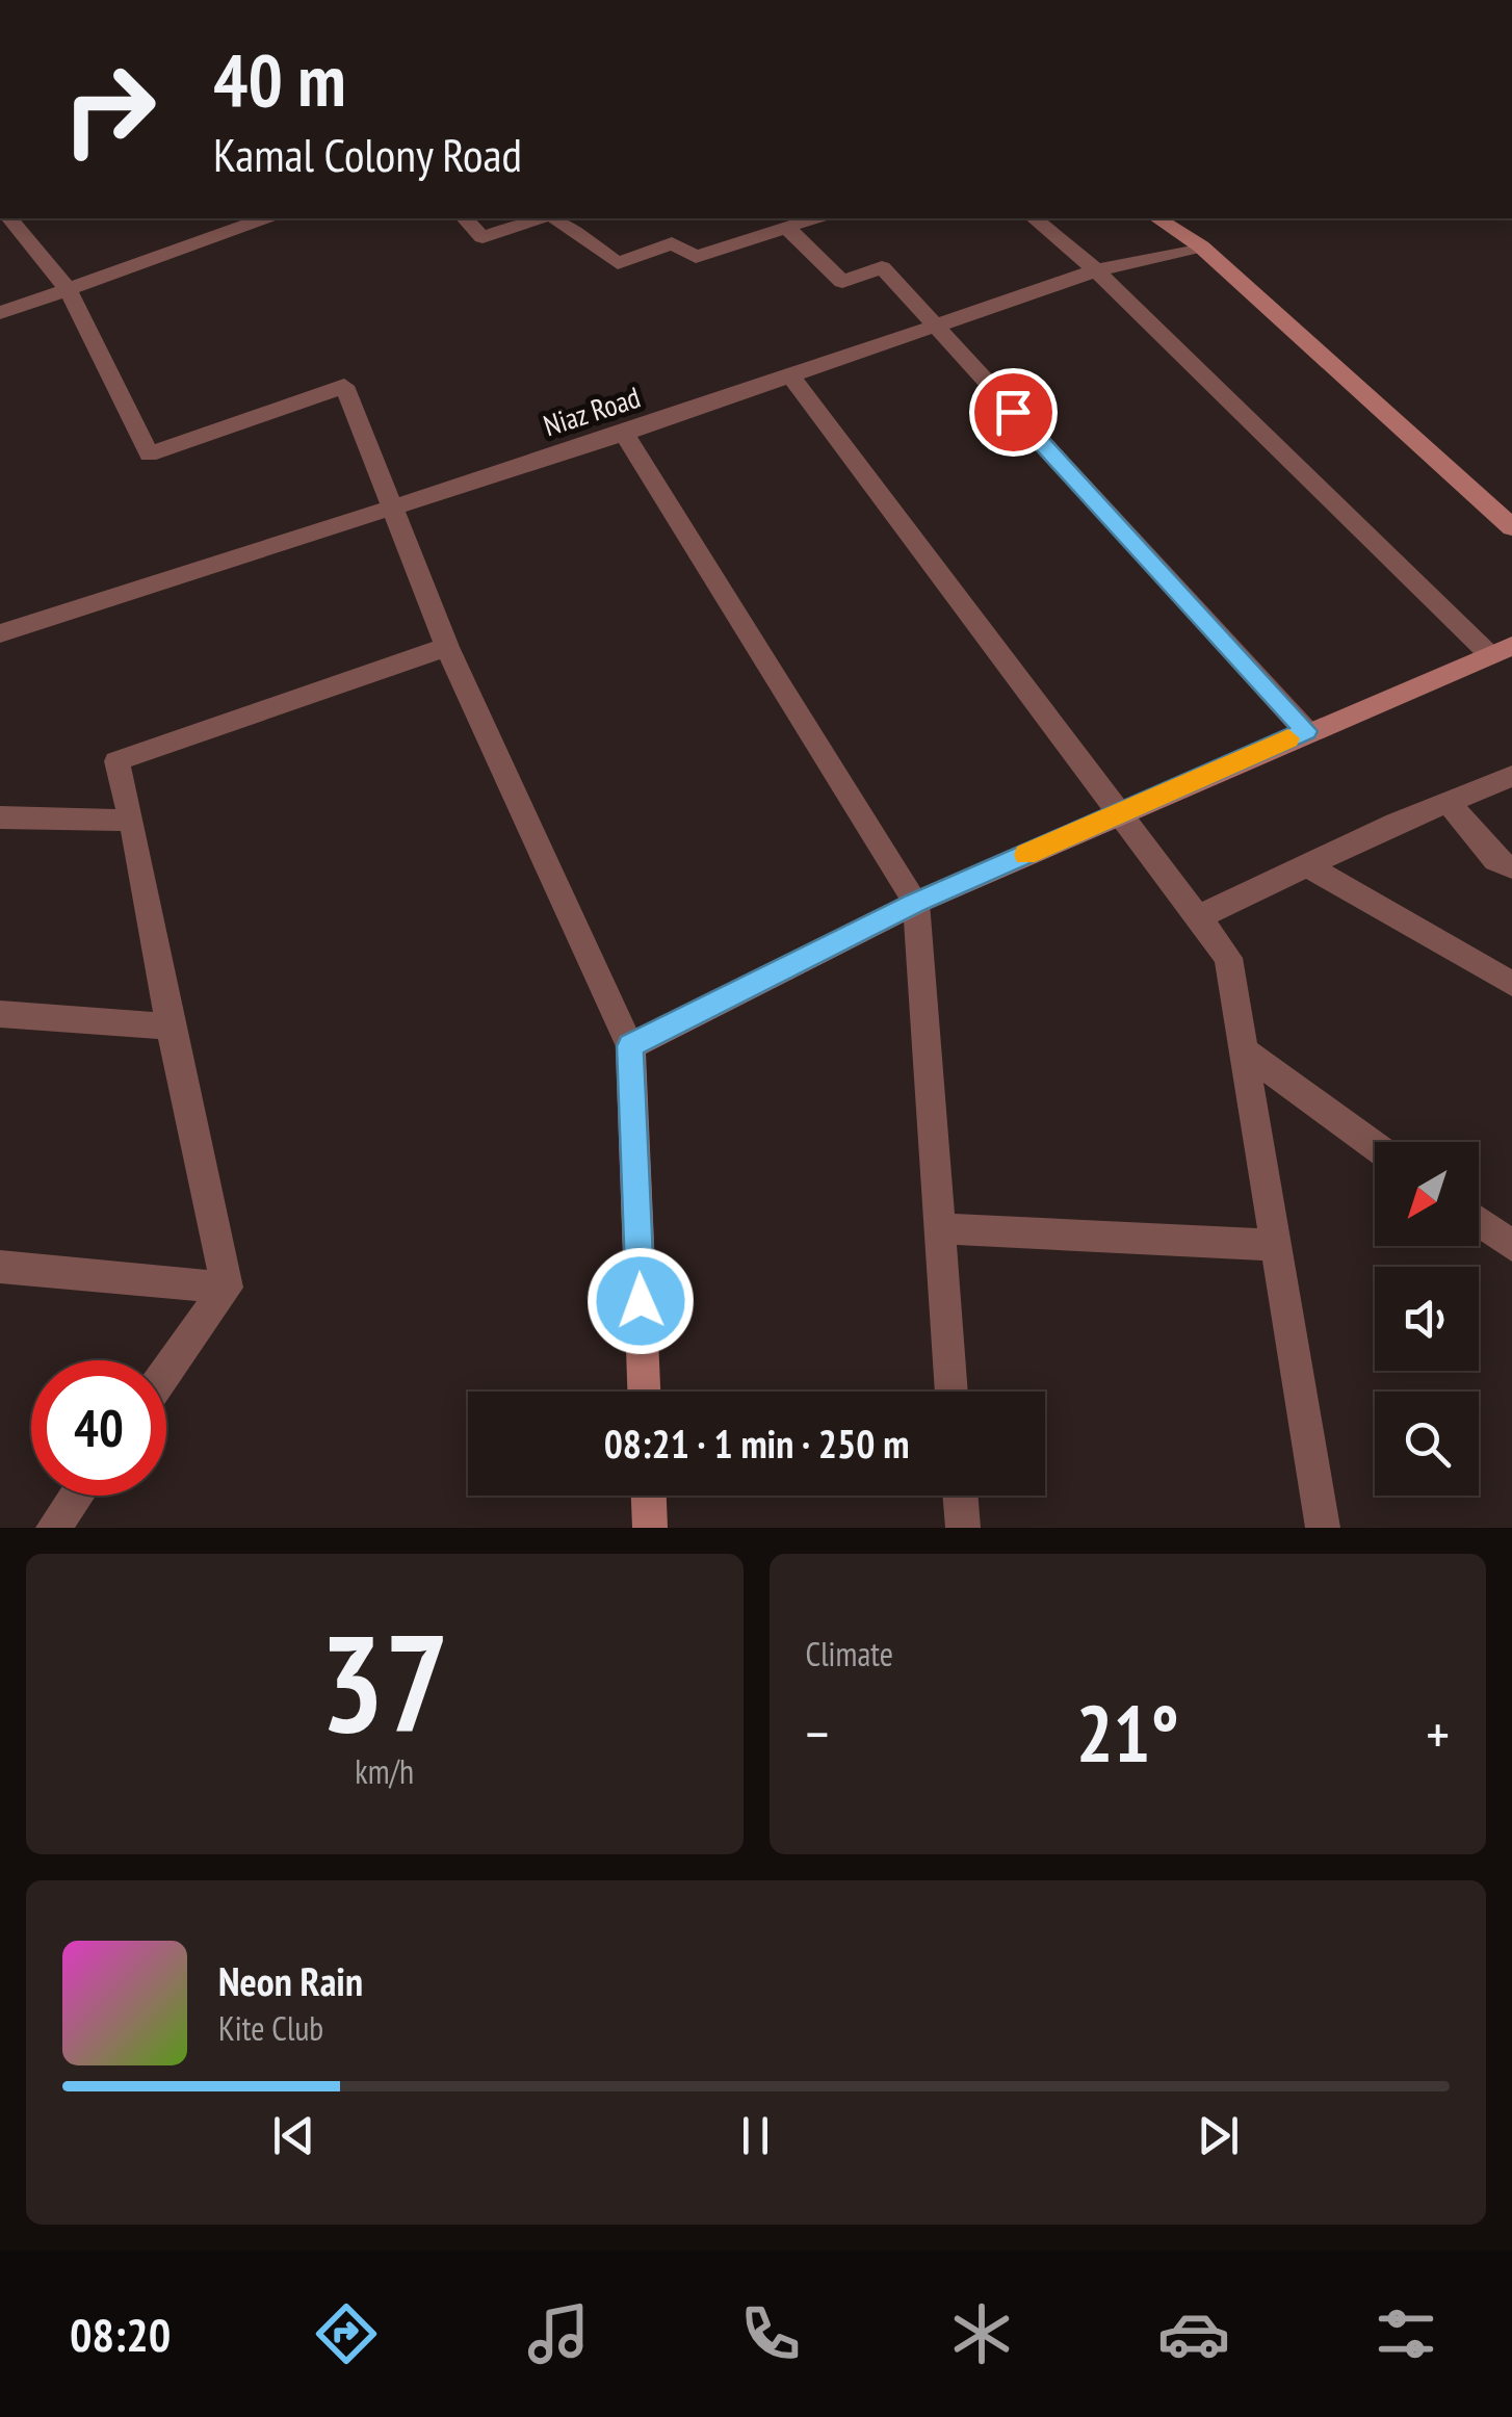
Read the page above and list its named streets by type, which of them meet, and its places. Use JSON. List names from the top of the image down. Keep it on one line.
{"streets":{"street":["Niaz Road"]},"north":"bottom left","page":{"turn":["40 m","Kamal Colony Road"],"limit":"40","trip":"08:21 · 1 min · 250 m","tile":[["37","km/h"],"Climate"],"heat":["−","21°","+"],"song":["Neon Rain","Kite Club"],"tabs":"08:20"}}
